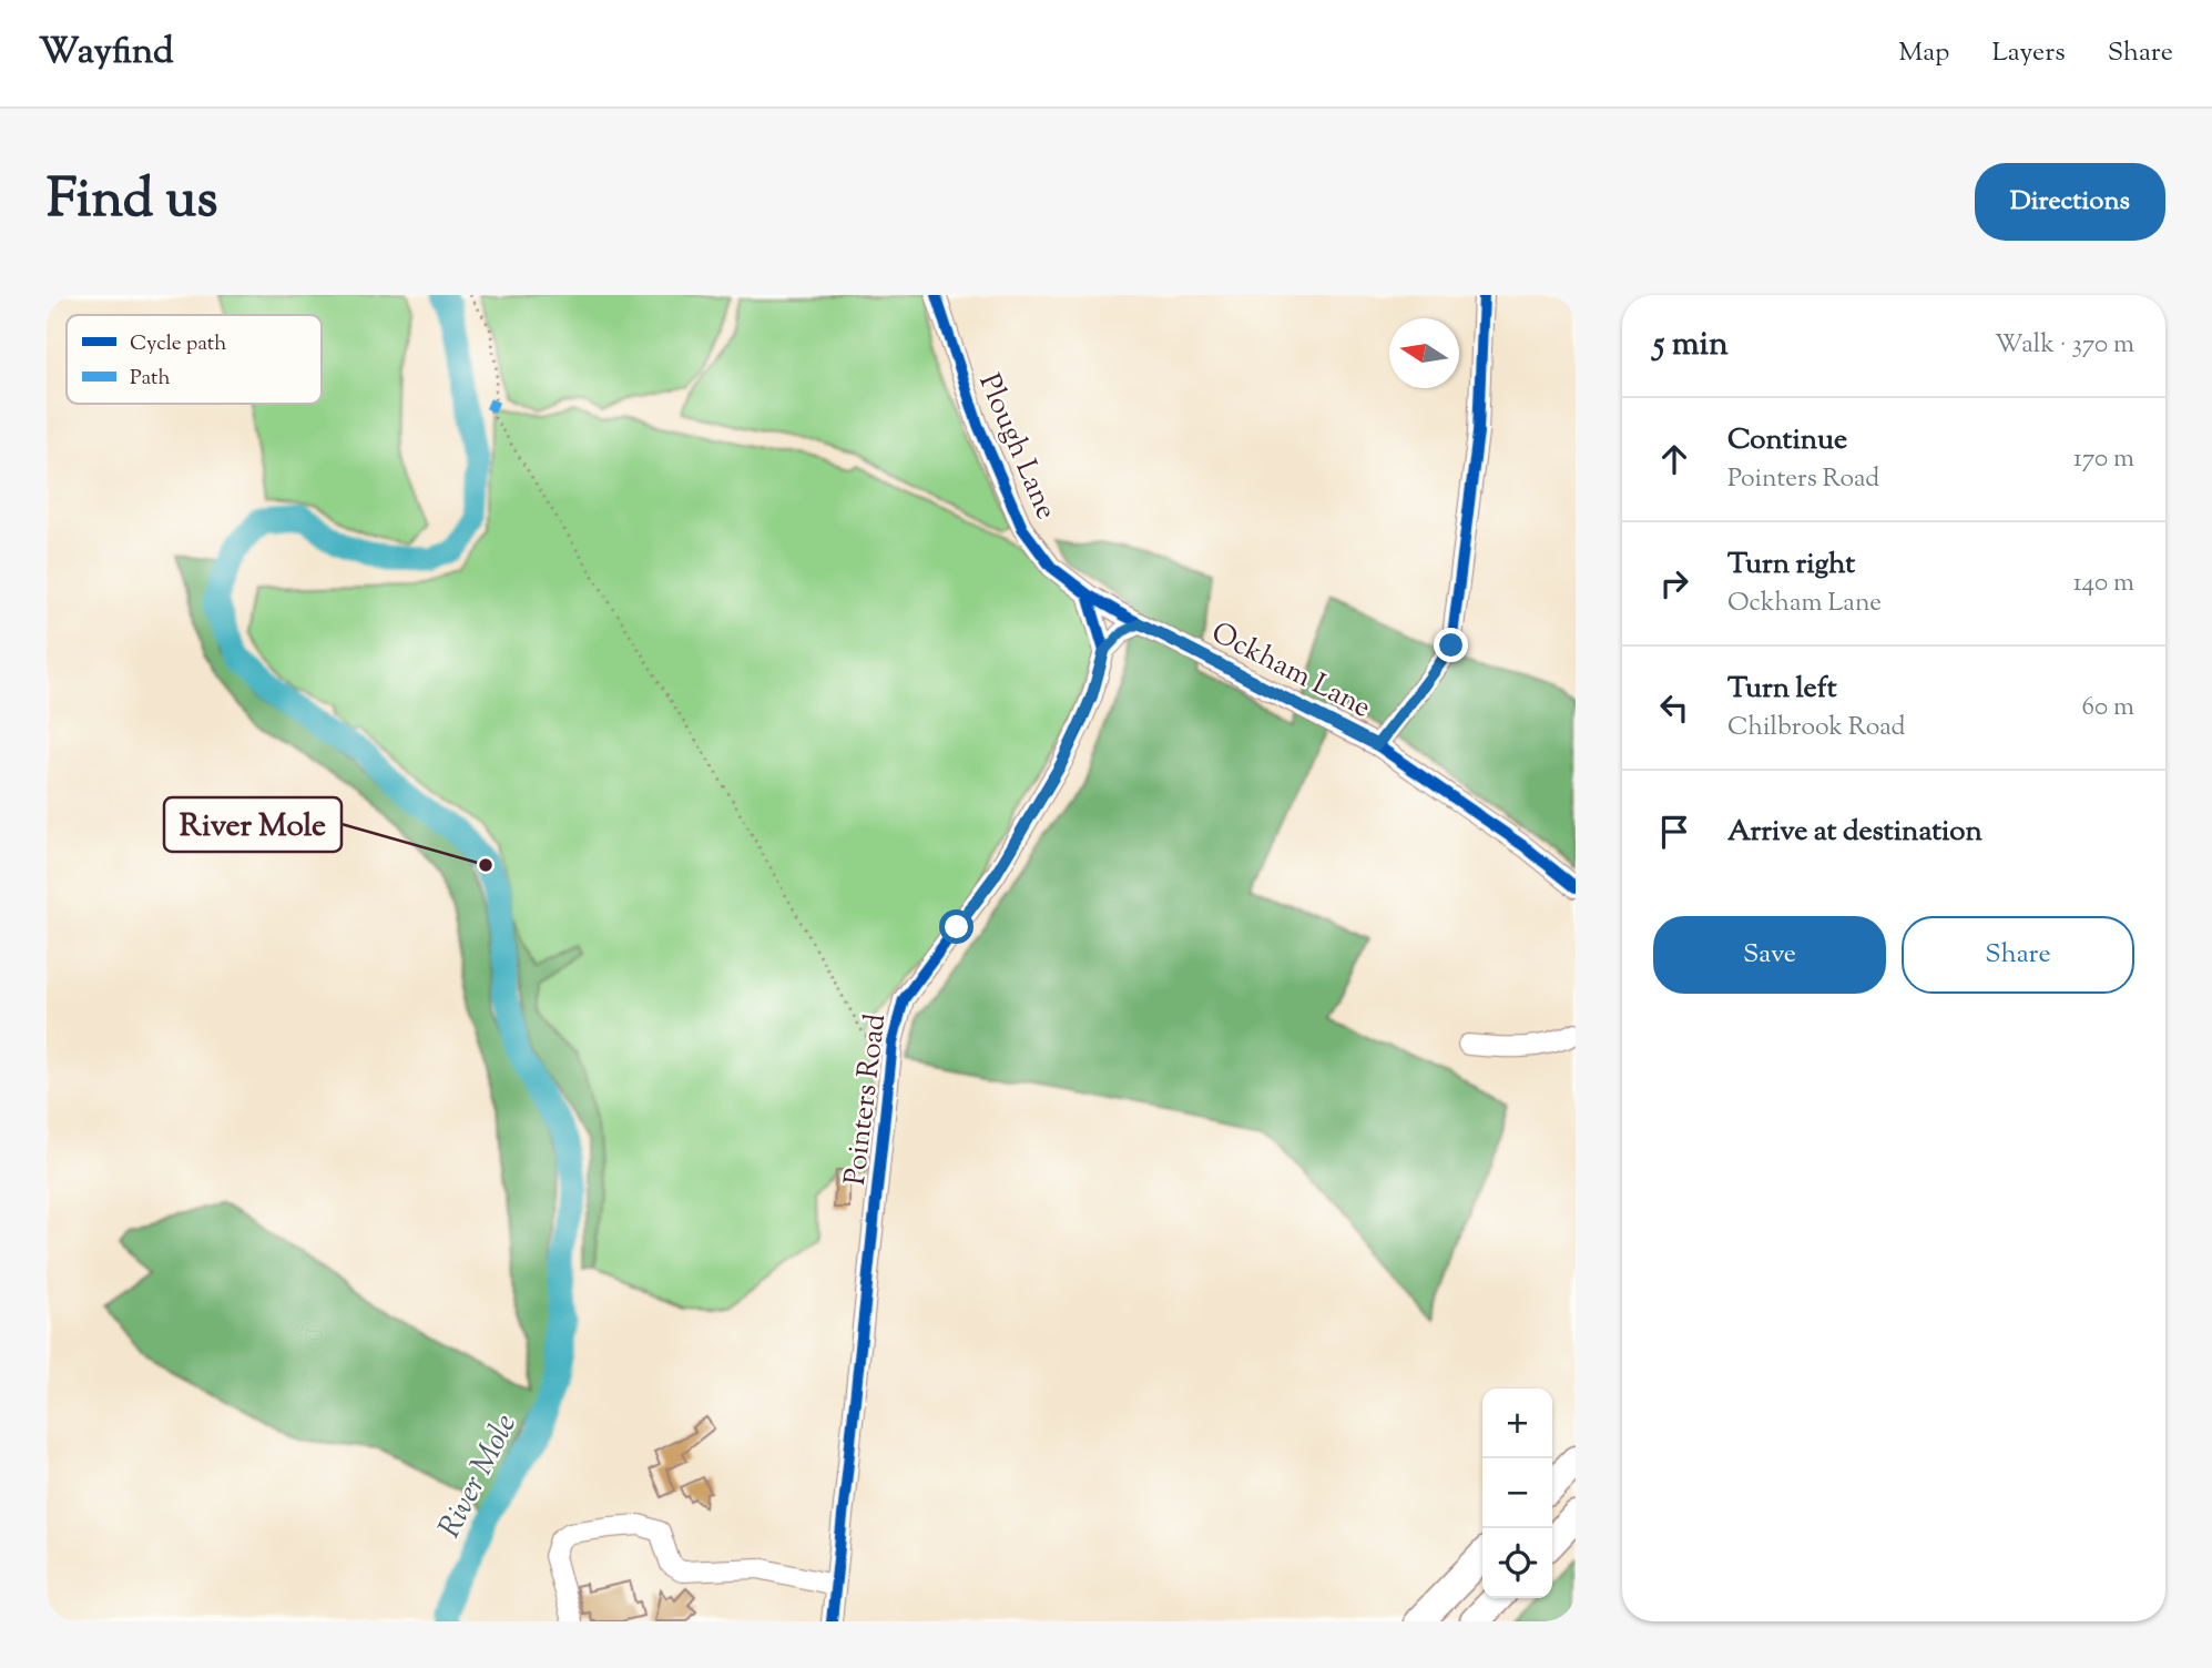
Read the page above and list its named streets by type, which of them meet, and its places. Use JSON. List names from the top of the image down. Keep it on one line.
{"streets":{"street":["Plough Lane","Ockham Lane","Pointers Road"]},"crossings":[["Plough Lane","Ockham Lane"]],"water":["River Mole"],"places":["River Mole"],"legend":["Cycle path","Path"],"north":"left","page":{"header":"Wayfind","nav":["Map","Layers","Share"],"title":"Find us","buttons":["Directions",["Save","Share"]],"heading":["5 min","Walk · 370 m"],"list":[["Continue","Pointers Road","170 m"],["Turn right","Ockham Lane","140 m"],["Turn left","Chilbrook Road","60 m"],"Arrive at destination"],"map_buttons":["+","−"]}}
